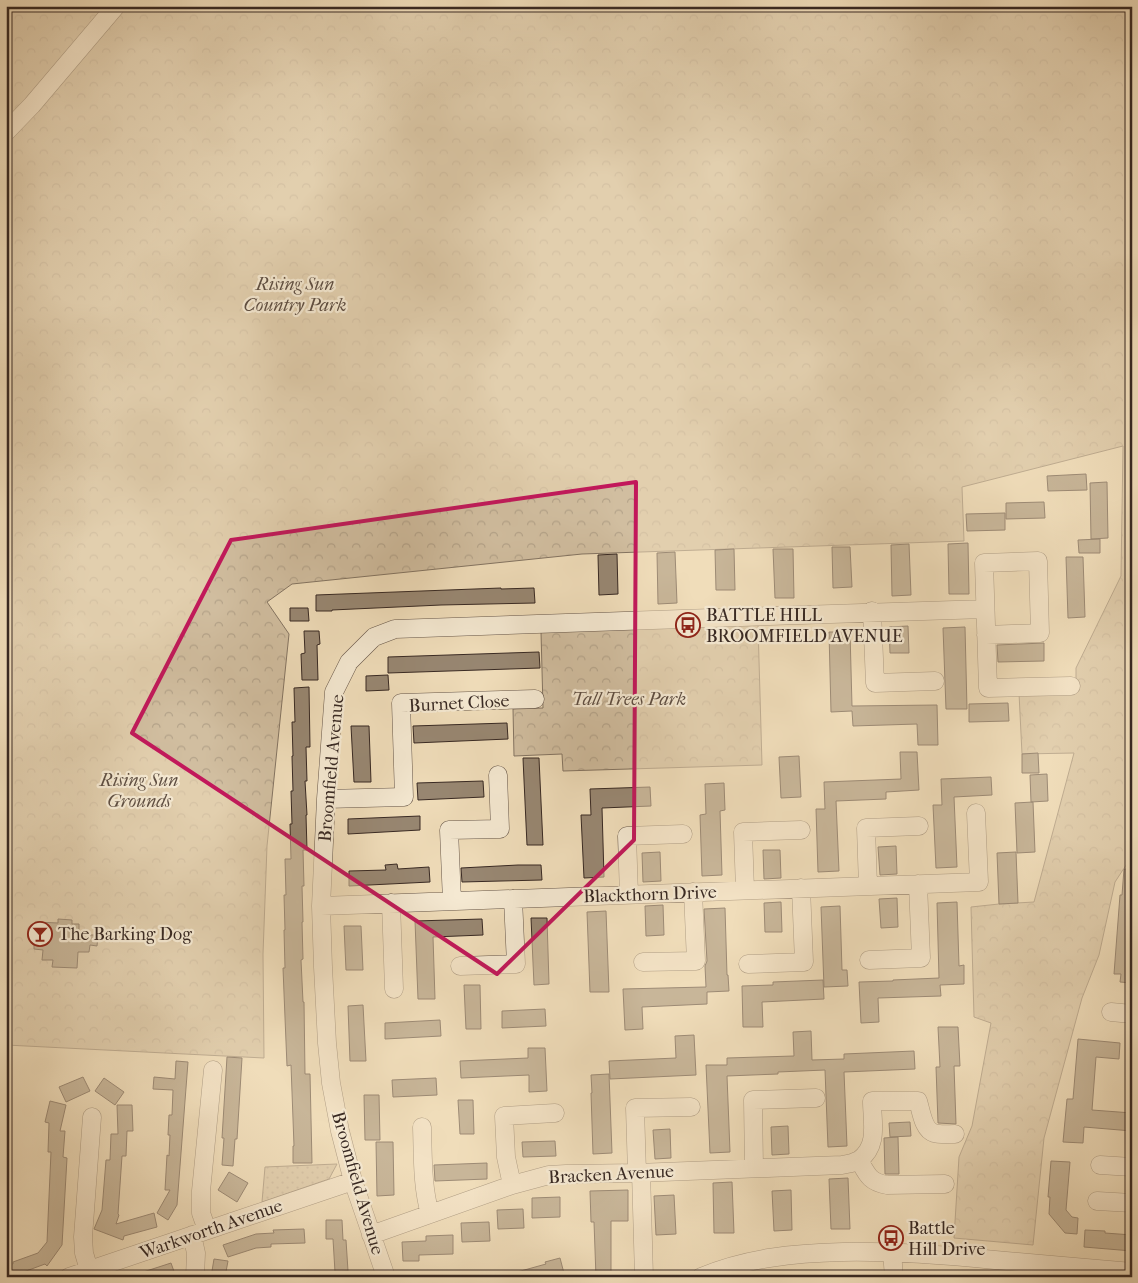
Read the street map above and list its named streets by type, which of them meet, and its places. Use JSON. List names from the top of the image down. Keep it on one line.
{"streets":{"street":["Burnet Close","Broomfield Avenue","Blackthorn Drive","Bracken Avenue","Warkworth Avenue"]},"crossings":[["Burnet Close","Broomfield Avenue"],["Broomfield Avenue","Blackthorn Drive"],["Broomfield Avenue","Bracken Avenue"],["Broomfield Avenue","Warkworth Avenue"]],"parks":["Rising Sun Country Park","Tall Trees Park","Rising Sun Grounds"],"places":{"bus stop":["BATTLE HILL BROOMFIELD AVENUE","Battle Hill Drive"],"bar":["The Barking Dog"]}}
